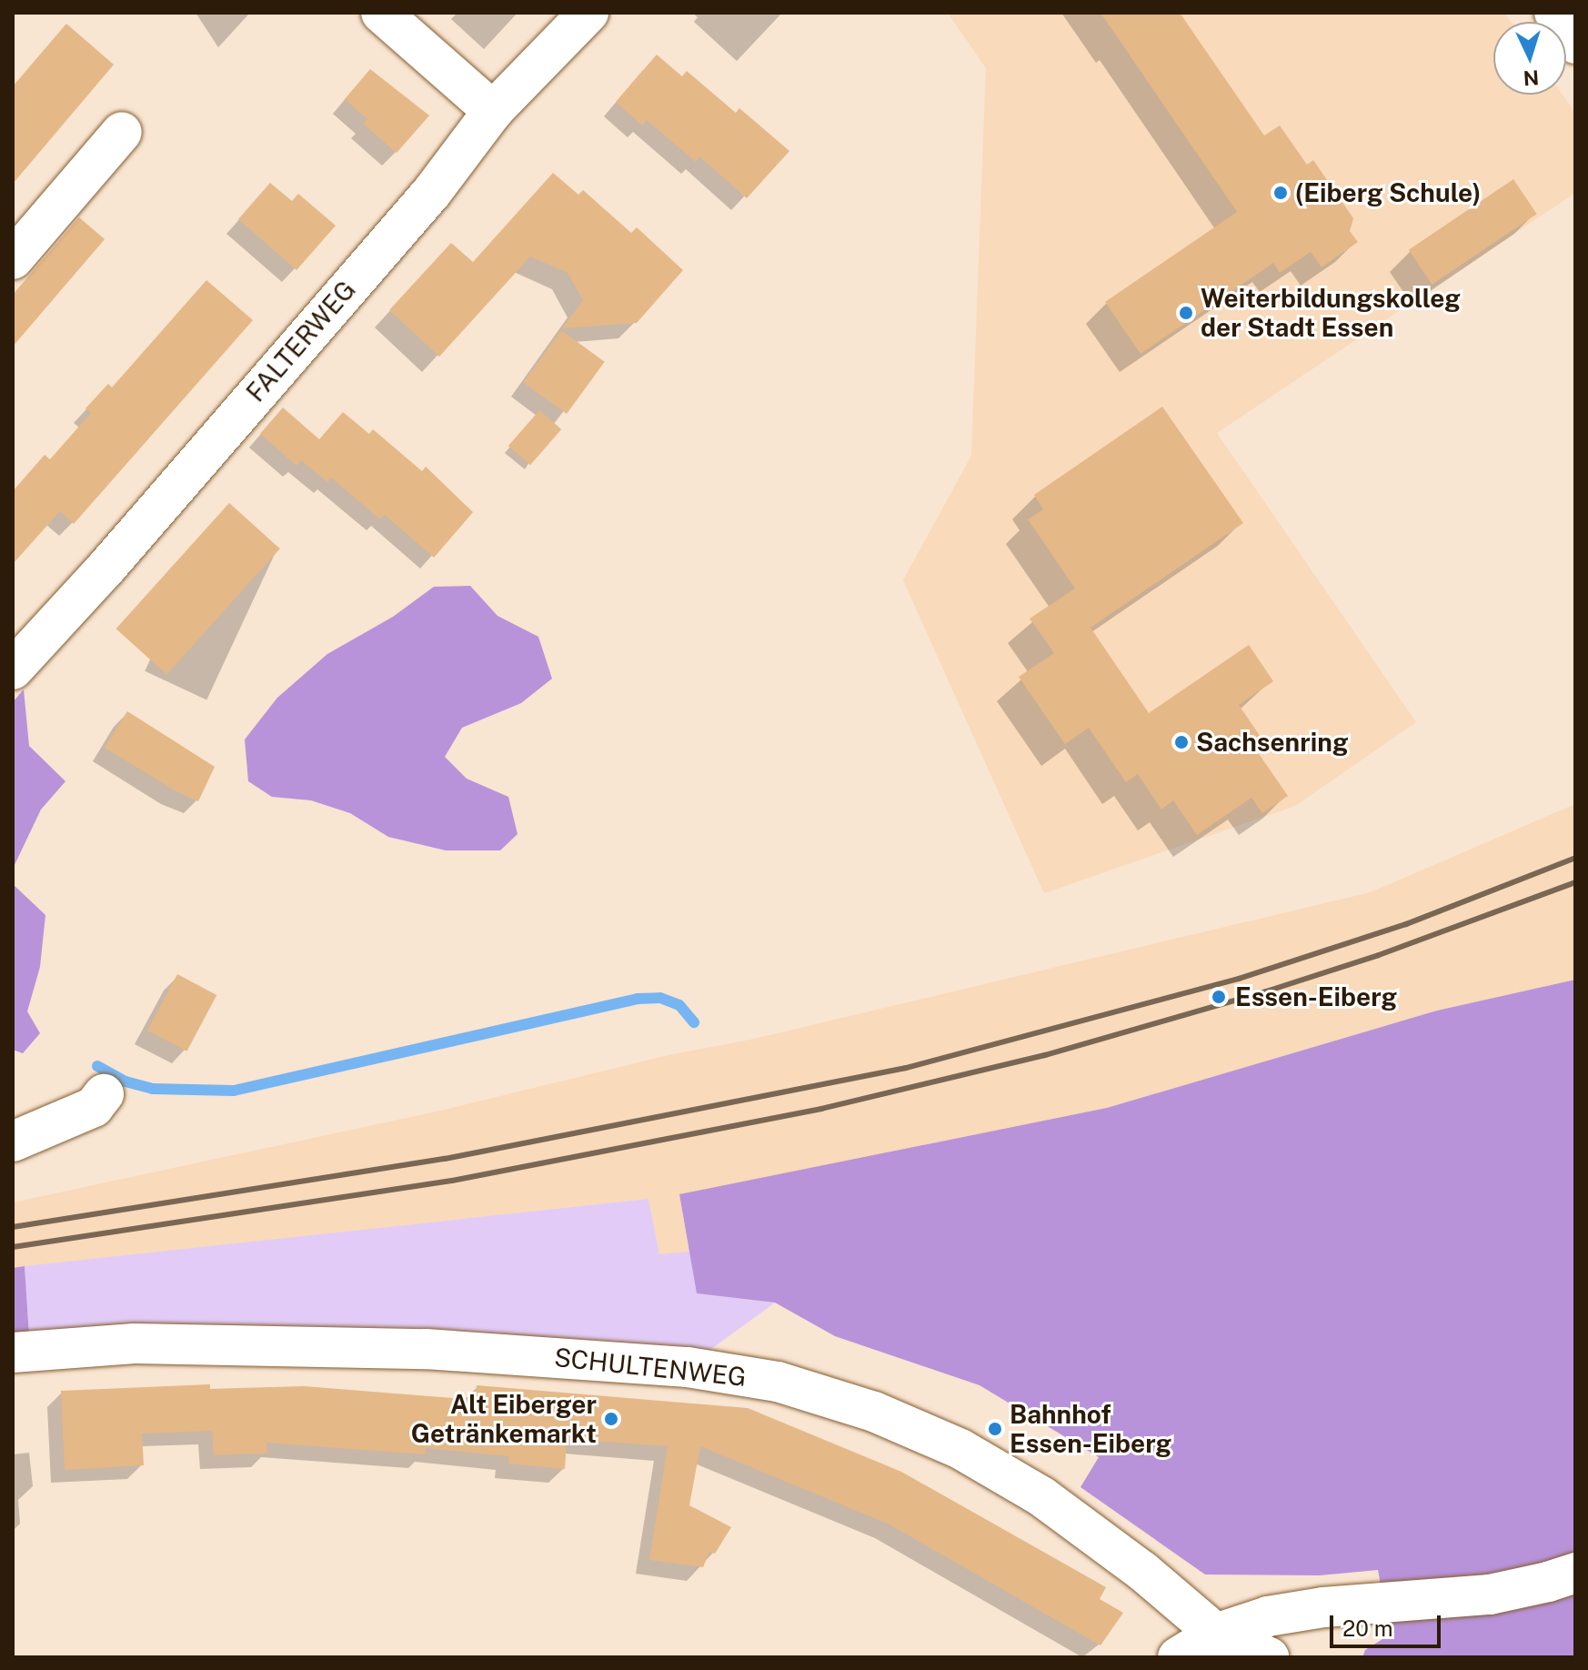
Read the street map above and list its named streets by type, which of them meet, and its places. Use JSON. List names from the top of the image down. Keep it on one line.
{"streets":{"street":["FALTERWEG","SCHULTENWEG"]},"places":["(Eiberg Schule)","Weiterbildungskolleg der Stadt Essen","Sachsenring","Essen-Eiberg","Alt Eiberger Getränkemarkt","Bahnhof Essen-Eiberg"],"scale_bar":"20 m","north":"bottom"}
